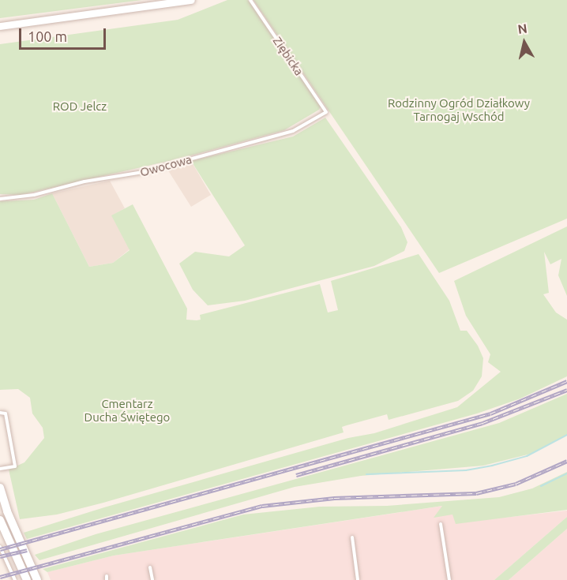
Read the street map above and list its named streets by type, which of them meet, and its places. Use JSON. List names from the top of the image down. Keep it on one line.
{"streets":{"lane":["Ziębicka","Owocowa"]},"crossings":[["Ziębicka","Owocowa"]],"parks":["Rodzinny Ogród Działkowy Tarnogaj Wschód","ROD Jelcz","Cmentarz Ducha Świętego"],"scale_bar":"100 m","north":"top"}
